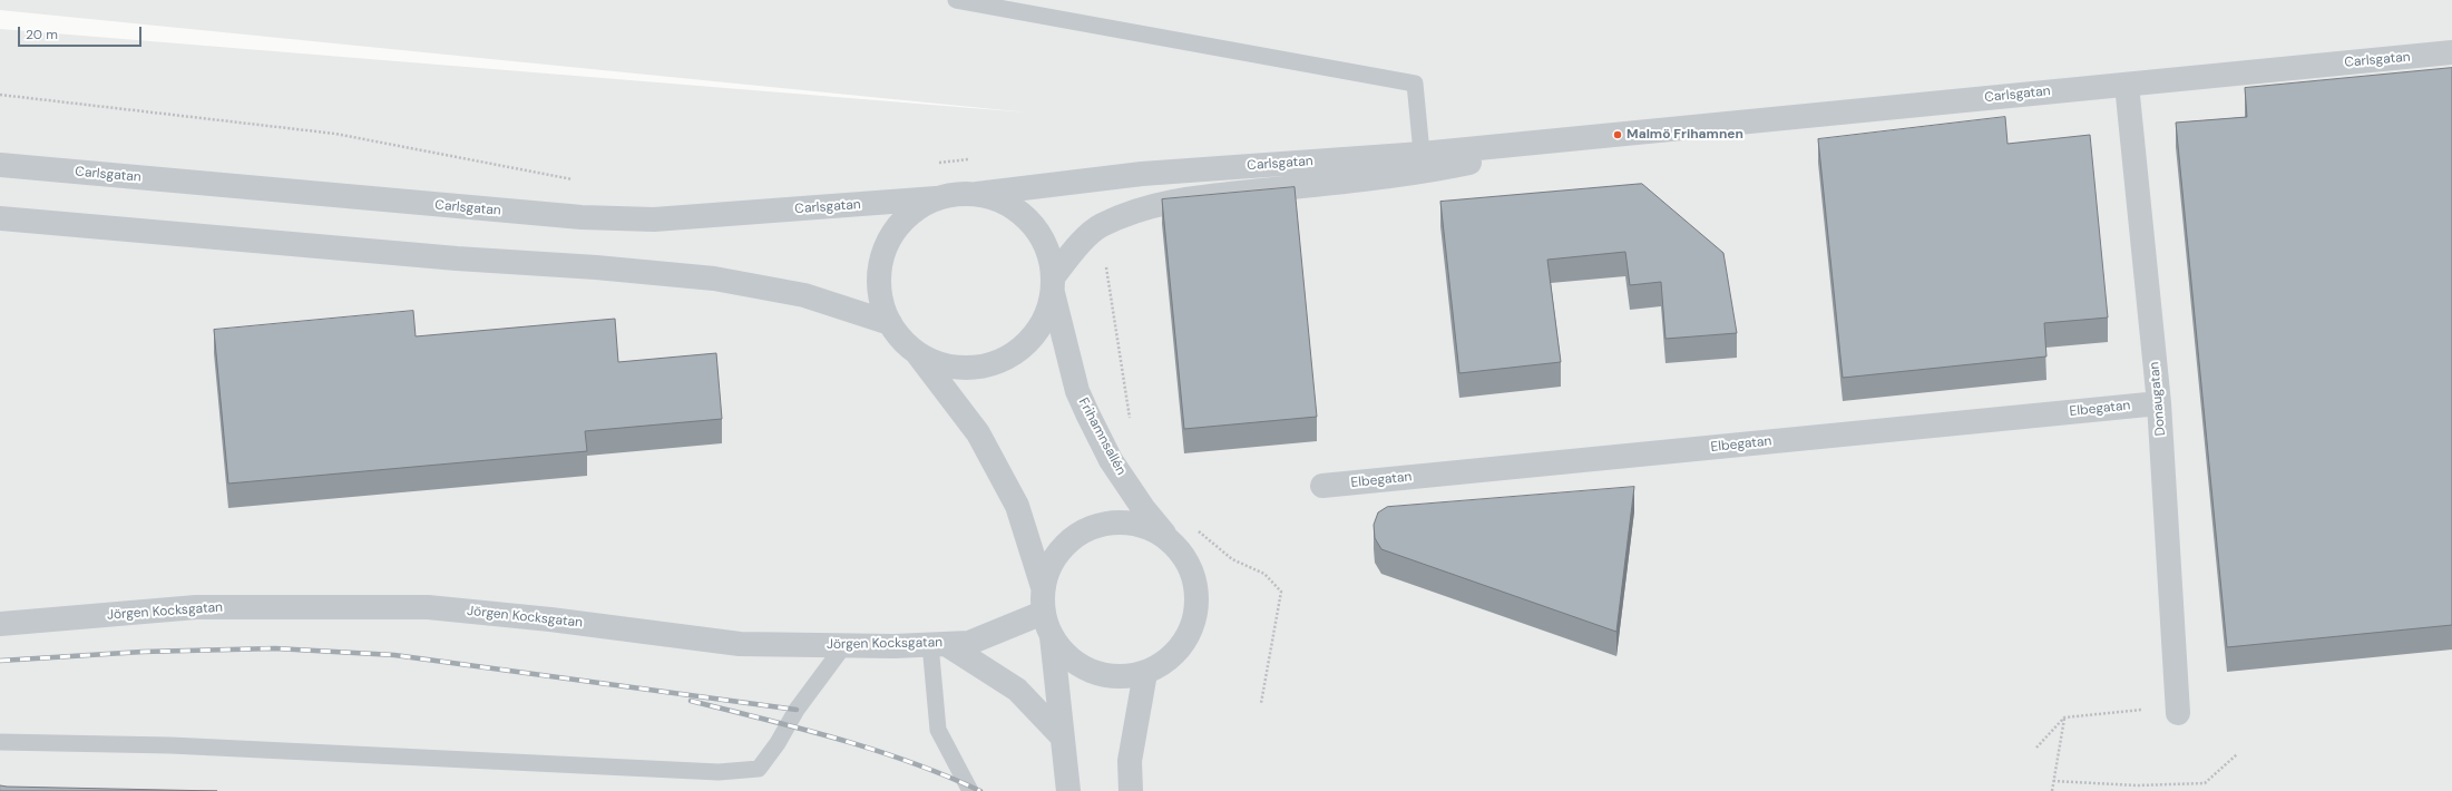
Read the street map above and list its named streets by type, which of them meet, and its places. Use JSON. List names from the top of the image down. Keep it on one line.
{"streets":{"street":["Carlsgatan","Donaugatan","Elbegatan","Frihamnsallén","Jörgen Kocksgatan"]},"crossings":[["Carlsgatan","Donaugatan"],["Carlsgatan","Frihamnsallén"],["Donaugatan","Elbegatan"],["Frihamnsallén","Jörgen Kocksgatan"]],"places":["Malmö Frihamnen"],"scale_bar":"20 m"}
